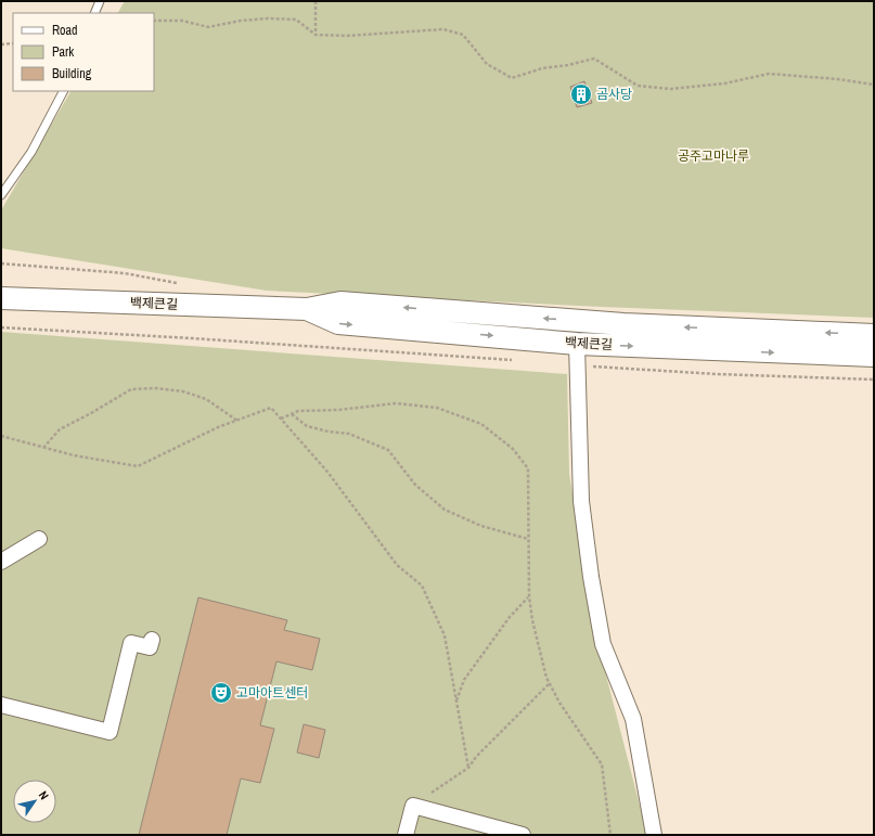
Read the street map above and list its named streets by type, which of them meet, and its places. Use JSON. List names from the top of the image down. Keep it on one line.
{"streets":{"main road":["백제큰길"]},"parks":["공주고마나루"],"places":{"building":["곰사당"],"theatre":["고마아트센터"]},"legend":["Road","Park","Building"],"north":"top right"}
